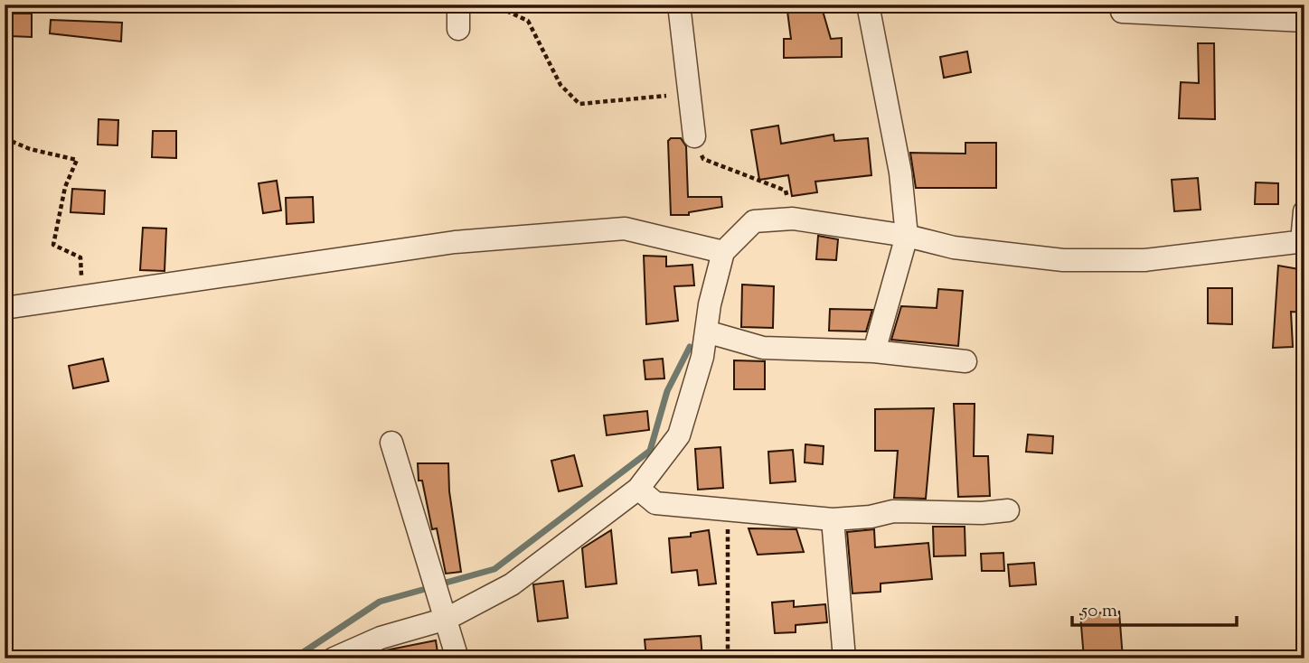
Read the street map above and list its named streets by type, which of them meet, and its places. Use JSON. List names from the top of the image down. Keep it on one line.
{"scale_bar":"50 m"}
